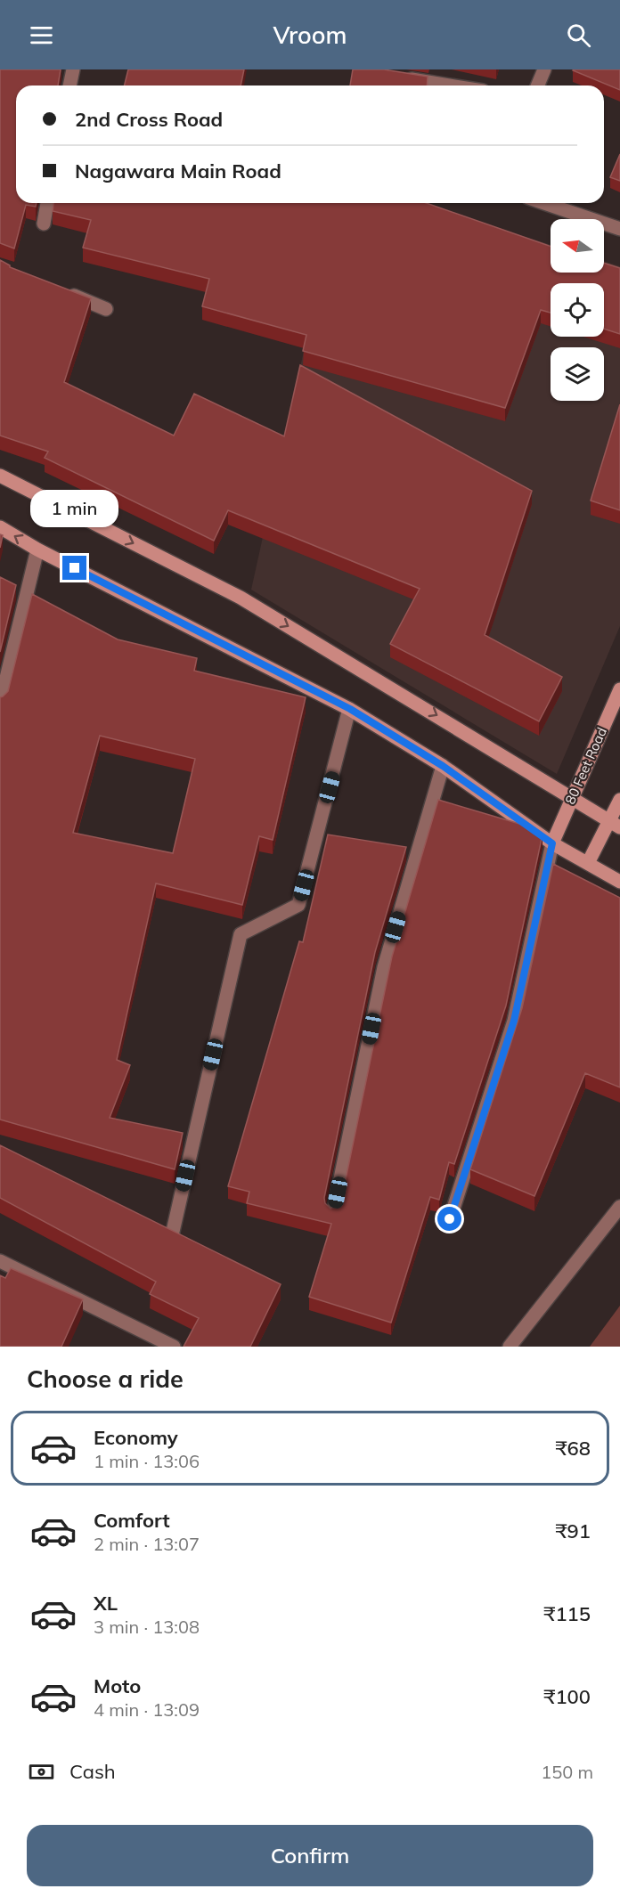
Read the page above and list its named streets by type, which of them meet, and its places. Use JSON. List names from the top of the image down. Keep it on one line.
{"streets":{"main road":["80 Feet Road"]},"north":"left","page":{"header":"Vroom","banner":["2nd Cross Road","Nagawara Main Road"],"bubble":"1 min","heading":"Choose a ride","list":[{"name":"Economy","note":"1 min · 13:06","value":"₹68"},{"name":"Comfort","note":"2 min · 13:07","value":"₹91"},{"name":"XL","note":"3 min · 13:08","value":"₹115"},{"name":"Moto","note":"4 min · 13:09","value":"₹100"}],"pay":["Cash","150 m"],"buttons":"Confirm"}}
